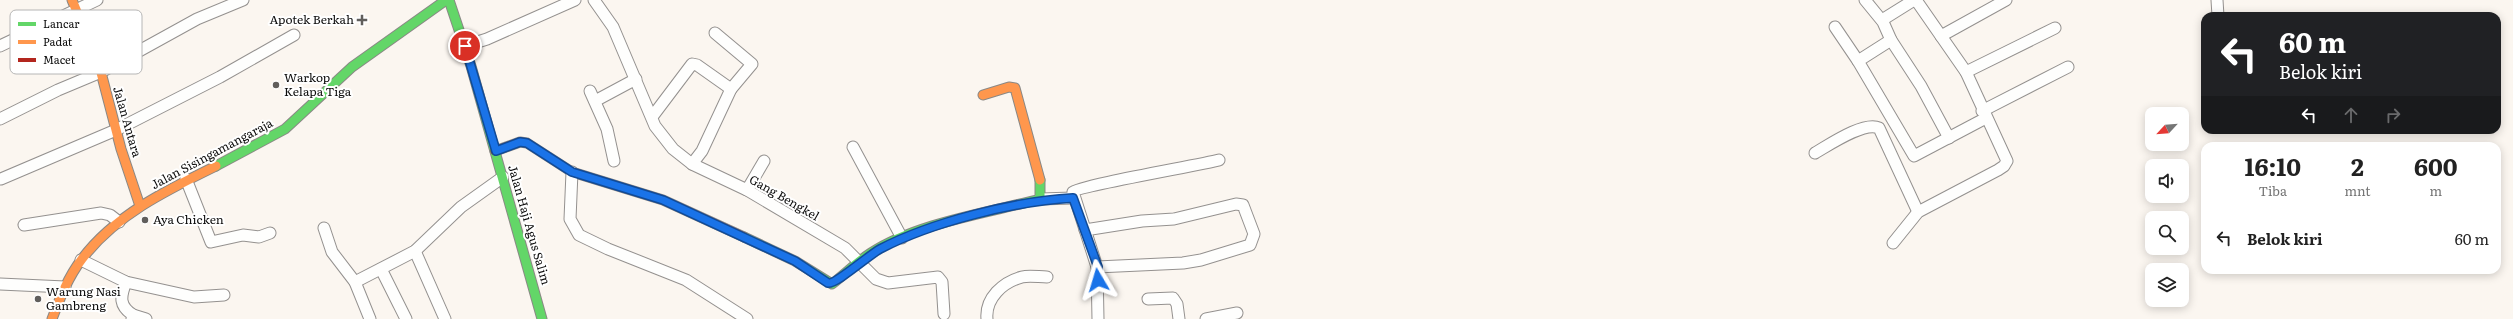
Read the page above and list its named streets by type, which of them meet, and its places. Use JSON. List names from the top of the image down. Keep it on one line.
{"streets":{"street":["Jalan Antara","Jalan Sisingamangaraja","Gang Bengkel","Jalan Haji Agus Salim"]},"crossings":[["Jalan Antara","Jalan Sisingamangaraja"],["Jalan Sisingamangaraja","Jalan Haji Agus Salim"]],"places":{"health":["Apotek Berkah"],"other":["Warkop Kelapa Tiga","Aya Chicken","Warung Nasi Gambreng"]},"legend":["Lancar","Padat","Macet"],"north":"bottom left","page":{"turn":["60 m","Belok kiri"],"eta":["16:10","Tiba","2","mnt","600","m"],"list":[{"name":"Belok kiri","value":"60 m"}]}}
